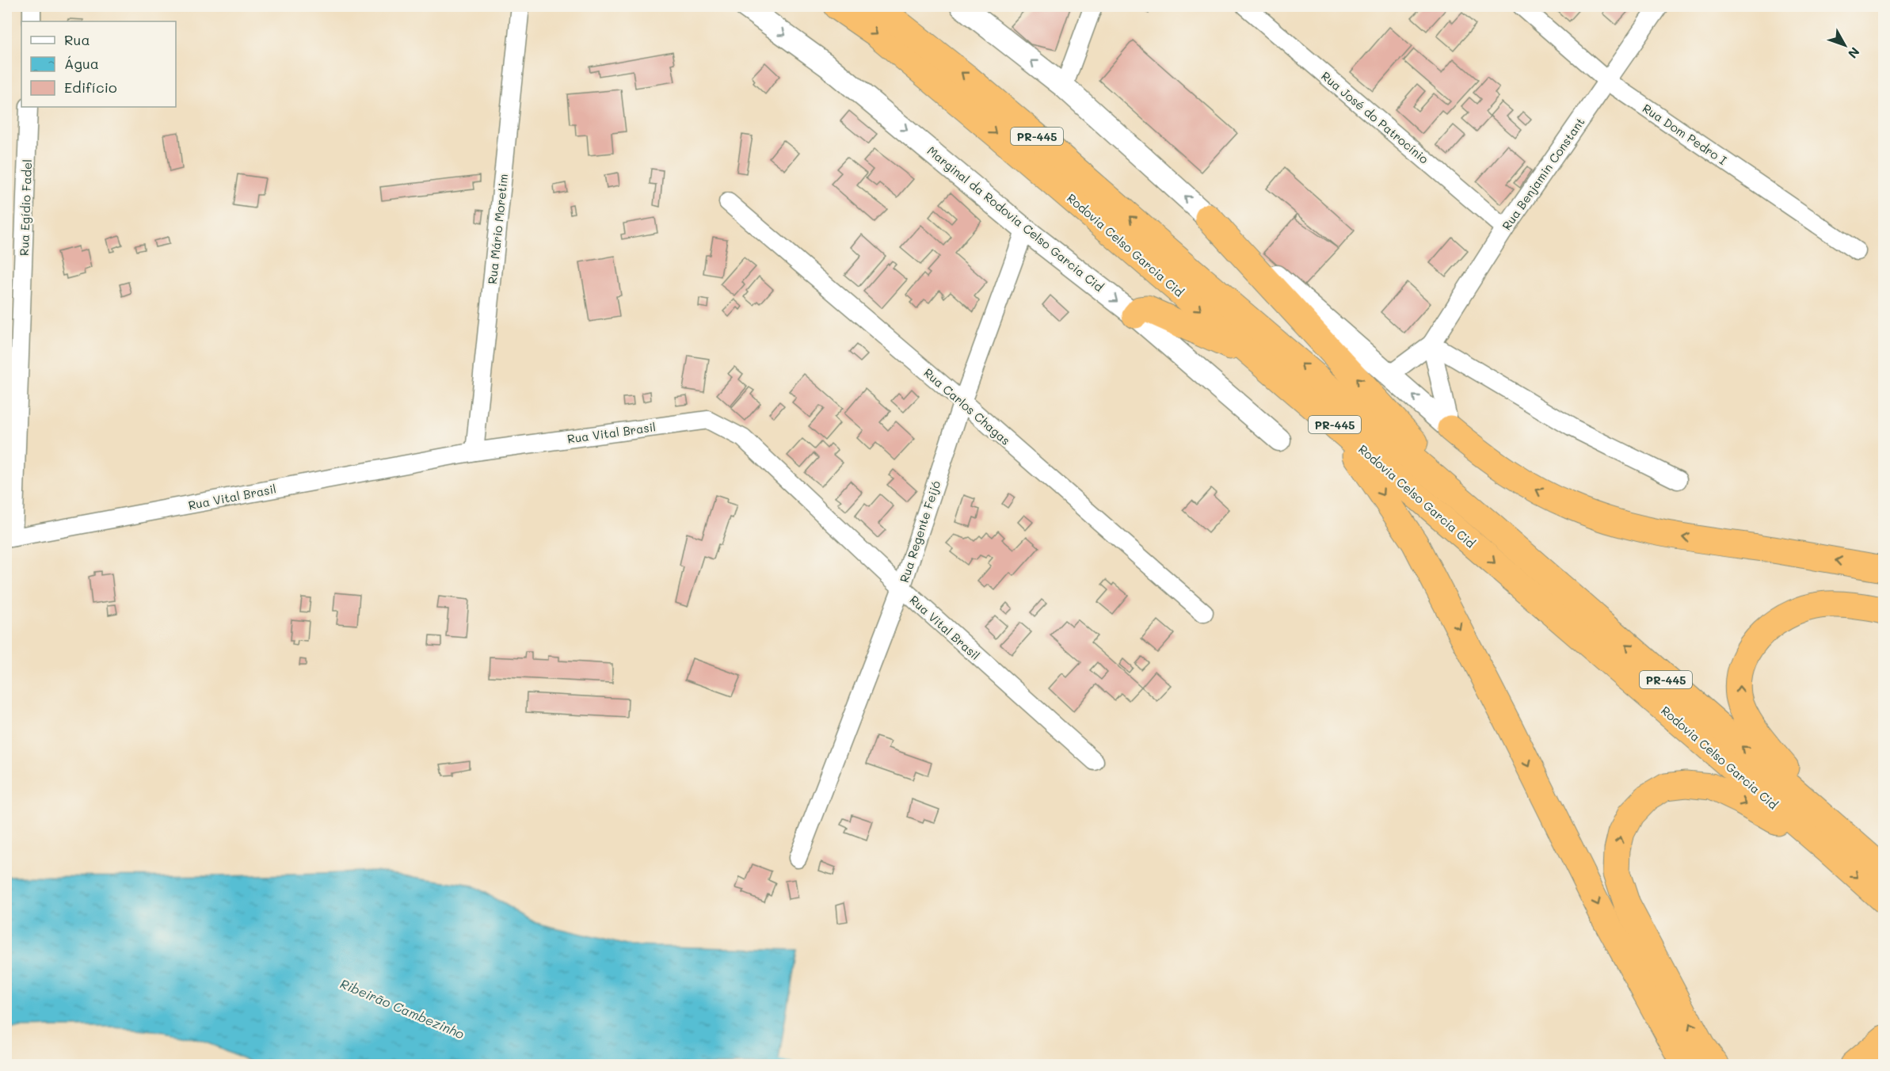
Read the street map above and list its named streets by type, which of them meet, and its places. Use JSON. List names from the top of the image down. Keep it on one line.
{"streets":{"highway":["PR-445","Rodovia Celso Garcia Cid"],"street":["Rua José do Patrocínio","Rua Dom Pedro I","Rua Benjamin Constant","Rua Egídio Fadel","Marginal da Rodovia Celso Garcia Cid","Rua Mário Moretim","Rua Carlos Chagas","Rua Vital Brasil","Rua Regente Feijó"]},"crossings":[["Rua José do Patrocínio","Rua Benjamin Constant"],["Rua Dom Pedro I","Rua Benjamin Constant"],["Rua Egídio Fadel","Rua Vital Brasil"],["Marginal da Rodovia Celso Garcia Cid","Rua Regente Feijó"],["Rua Mário Moretim","Rua Vital Brasil"],["Rua Carlos Chagas","Rua Regente Feijó"],["Rua Vital Brasil","Rua Regente Feijó"]],"water":["Ribeirão Cambezinho"],"legend":["Rua","Água","Edifício"],"north":"bottom right"}
